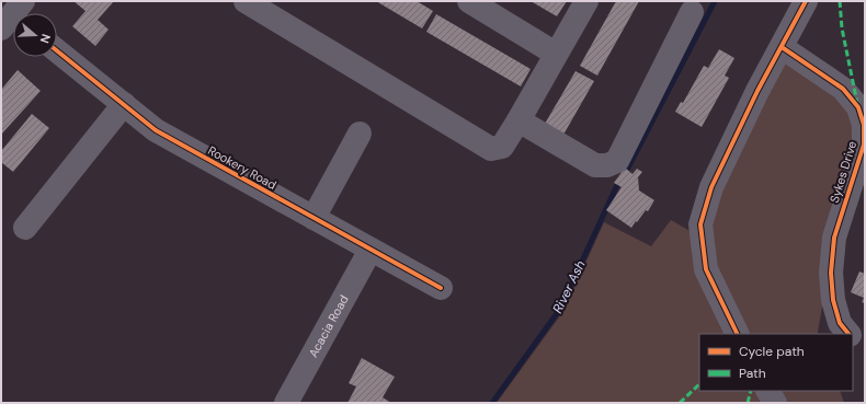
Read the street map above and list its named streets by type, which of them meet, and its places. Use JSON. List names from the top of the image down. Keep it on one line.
{"streets":{"street":["Rookery Road","Sykes Drive","Acacia Road"]},"crossings":[["Rookery Road","Acacia Road"]],"water":["River Ash"],"legend":["Cycle path","Path"],"north":"right"}
